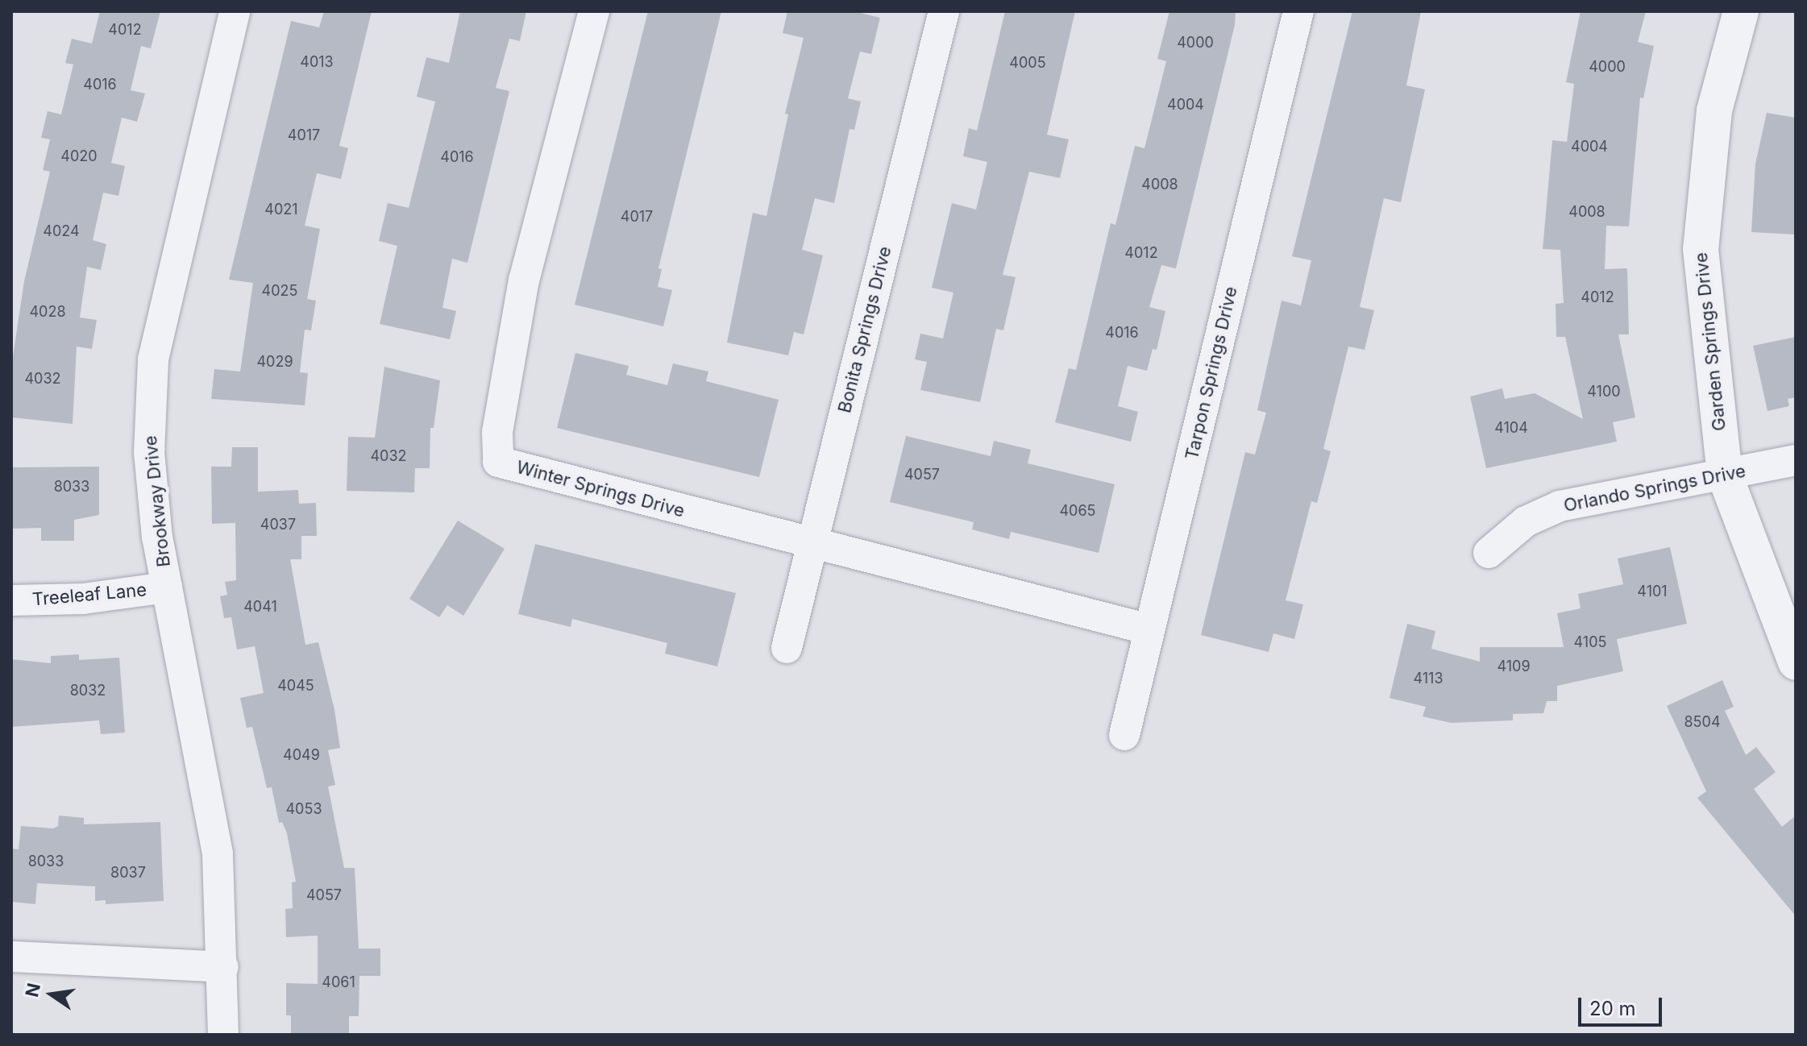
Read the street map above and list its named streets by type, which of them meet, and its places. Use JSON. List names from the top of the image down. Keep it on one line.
{"streets":{"street":["Bonita Springs Drive","Garden Springs Drive","Tarpon Springs Drive","Orlando Springs Drive","Winter Springs Drive","Brookway Drive","Treeleaf Lane"]},"crossings":[["Bonita Springs Drive","Winter Springs Drive"],["Garden Springs Drive","Orlando Springs Drive"],["Tarpon Springs Drive","Winter Springs Drive"],["Brookway Drive","Treeleaf Lane"]],"house_numbers":["4012","4000","4013","4005","4000","4016","4004","4017","4004","4020","4016","4008","4021","4008","4017","4024","4012","4025","4012","4028","4016","4029","4032","4100","4104","4032","4057","8033","4065","4037","4101","4041","4105","4109","4113","4045","8032","8504","4049","4053","8033","8037","4057","4061"],"scale_bar":"20 m","north":"left"}
